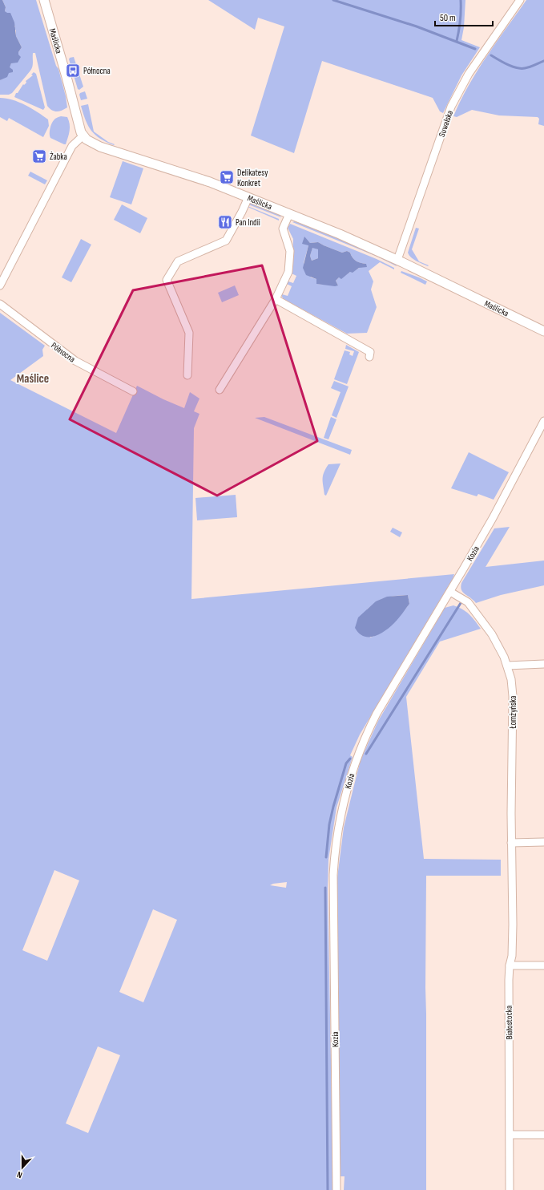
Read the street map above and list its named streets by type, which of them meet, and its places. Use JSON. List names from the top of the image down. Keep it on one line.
{"streets":{"street":["Maślicka","Suwalska","Północna","Kozia","Łomżyńska","Białostocka"]},"crossings":[["Maślicka","Suwalska"],["Kozia","Łomżyńska"],["Łomżyńska","Białostocka"]],"districts":["Maślice"],"places":{"bus stop":["Północna"],"supermarket":["Żabka","Delikatesy Konkret"],"restaurant":["Pan Indii"]},"scale_bar":"50 m","north":"bottom"}
